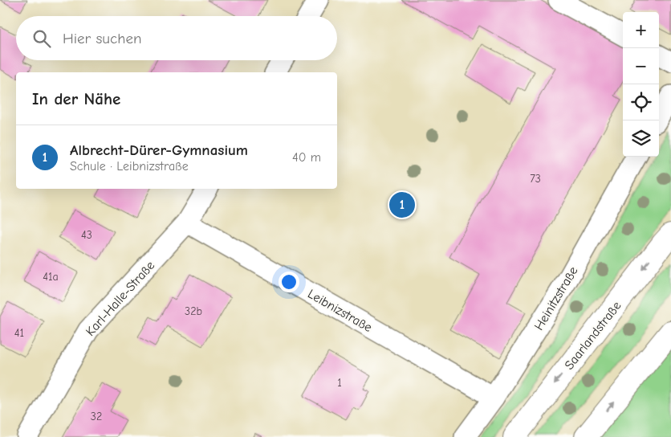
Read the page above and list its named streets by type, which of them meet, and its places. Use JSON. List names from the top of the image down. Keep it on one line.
{"streets":{"highway":["Saarlandstraße"],"street":["Karl-Halle-Straße","Heinitzstraße","Leibnizstraße"]},"crossings":[["Karl-Halle-Straße","Leibnizstraße"],["Heinitzstraße","Leibnizstraße"]],"house_numbers":["73","43","41a","32b","41","1","32"],"page":{"map_buttons":["+","−"],"search":"Hier suchen","heading":"In der Nähe","list":[{"mark":"1","name":"Albrecht-Dürer-Gymnasium","note":"Schule · Leibnizstraße","value":"40 m"}],"pins":"1"}}
